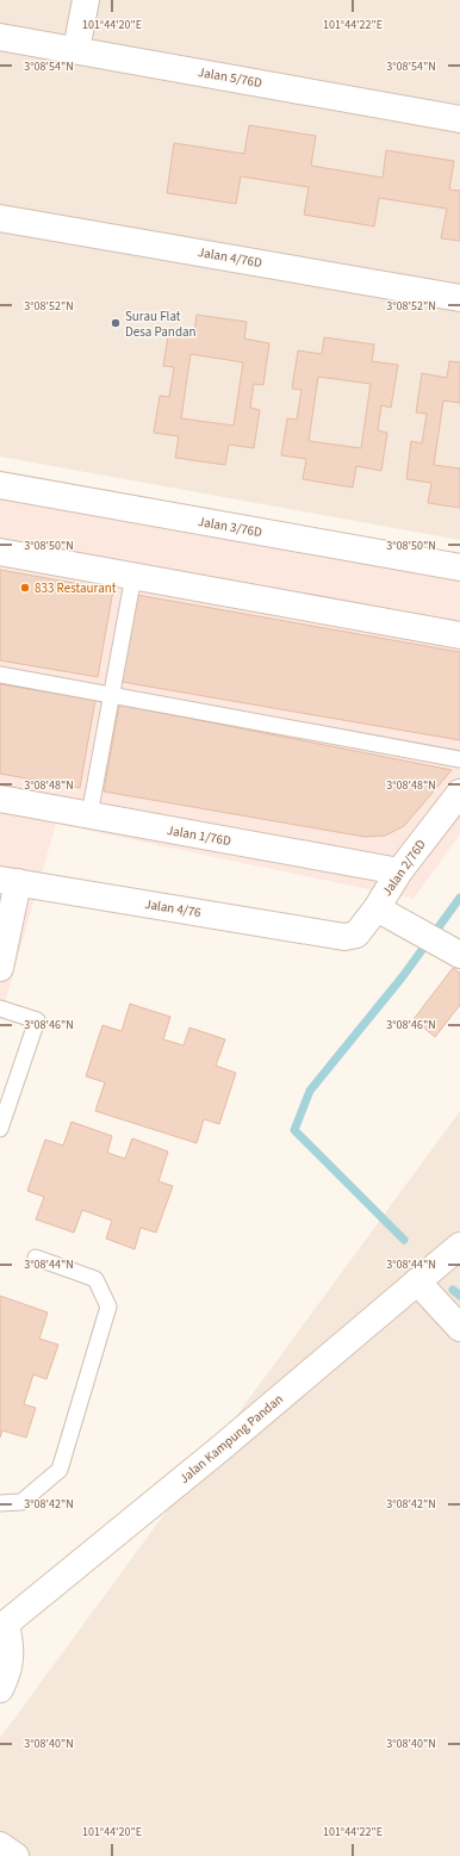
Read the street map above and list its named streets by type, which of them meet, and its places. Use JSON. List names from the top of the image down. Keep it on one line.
{"streets":{"street":["Jalan 5/76D","Jalan 4/76D","Jalan 3/76D","Jalan 1/76D","Jalan 2/76D","Jalan 4/76","Jalan Kampung Pandan"]},"crossings":[["Jalan 1/76D","Jalan 2/76D"],["Jalan 2/76D","Jalan 4/76"]],"places":["Surau Flat Desa Pandan","833 Restaurant"],"coordinates":["101°44'20\"E","101°44'22\"E","3°08'54\"N","3°08'52\"N","3°08'50\"N","3°08'48\"N","3°08'46\"N","3°08'44\"N","3°08'42\"N","3°08'40\"N"]}
